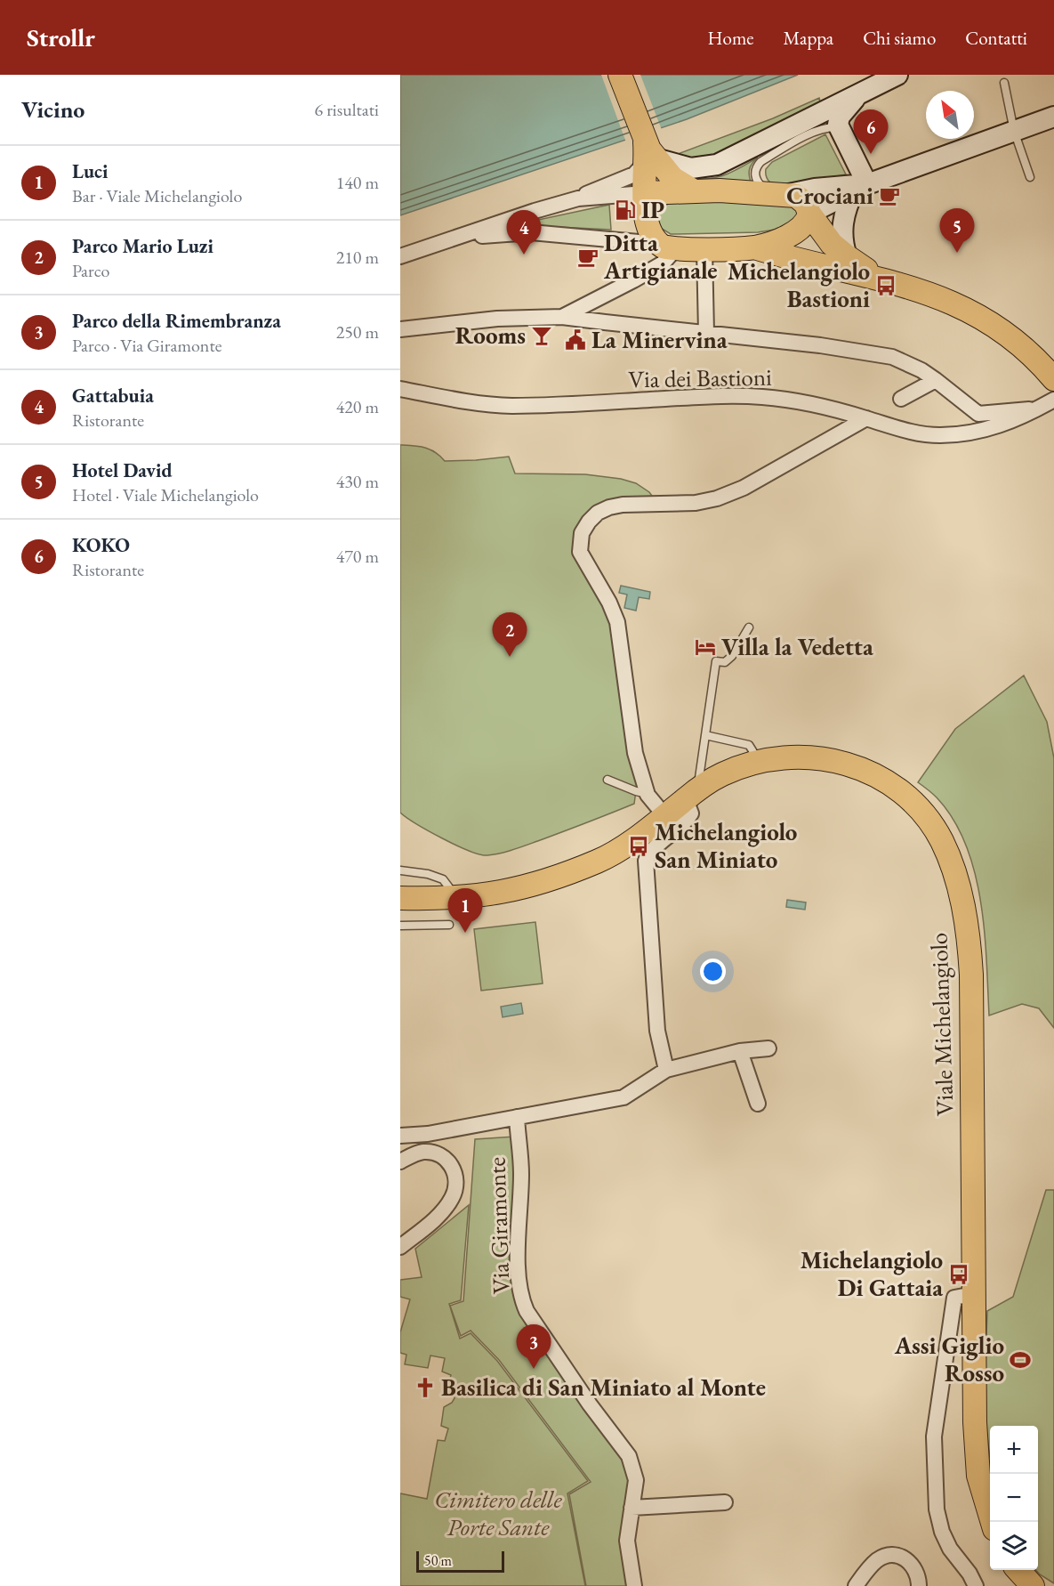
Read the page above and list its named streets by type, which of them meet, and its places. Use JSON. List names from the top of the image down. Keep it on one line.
{"streets":{"main road":["Viale Michelangiolo"],"street":["Via dei Bastioni","Via Giramonte"]},"parks":["Cimitero delle Porte Sante"],"places":{"cafe":["Crociani","Ditta Artigianale"],"fuel station":["IP"],"bus stop":["Michelangiolo Bastioni","Michelangiolo San Miniato","Michelangiolo Di Gattaia"],"bar":["Rooms"],"public building":["La Minervina"],"hotel":["Villa la Vedetta"],"sports":["Assi Giglio Rosso"],"church":["Basilica di San Miniato al Monte"]},"scale_bar":"50 m","north":"top left","page":{"header":"Strollr","nav":["Home","Mappa","Chi siamo","Contatti"],"heading":["Vicino","6 risultati"],"pins":["6","5","4","2","1","3"],"list":[{"mark":"1","name":"Luci","note":"Bar · Viale Michelangiolo","value":"140 m"},{"mark":"2","name":"Parco Mario Luzi","note":"Parco","value":"210 m"},{"mark":"3","name":"Parco della Rimembranza","note":"Parco · Via Giramonte","value":"250 m"},{"mark":"4","name":"Gattabuia","note":"Ristorante","value":"420 m"},{"mark":"5","name":"Hotel David","note":"Hotel · Viale Michelangiolo","value":"430 m"},{"mark":"6","name":"KOKO","note":"Ristorante","value":"470 m"}],"map_buttons":["+","−"],"scale":"50 m"}}
